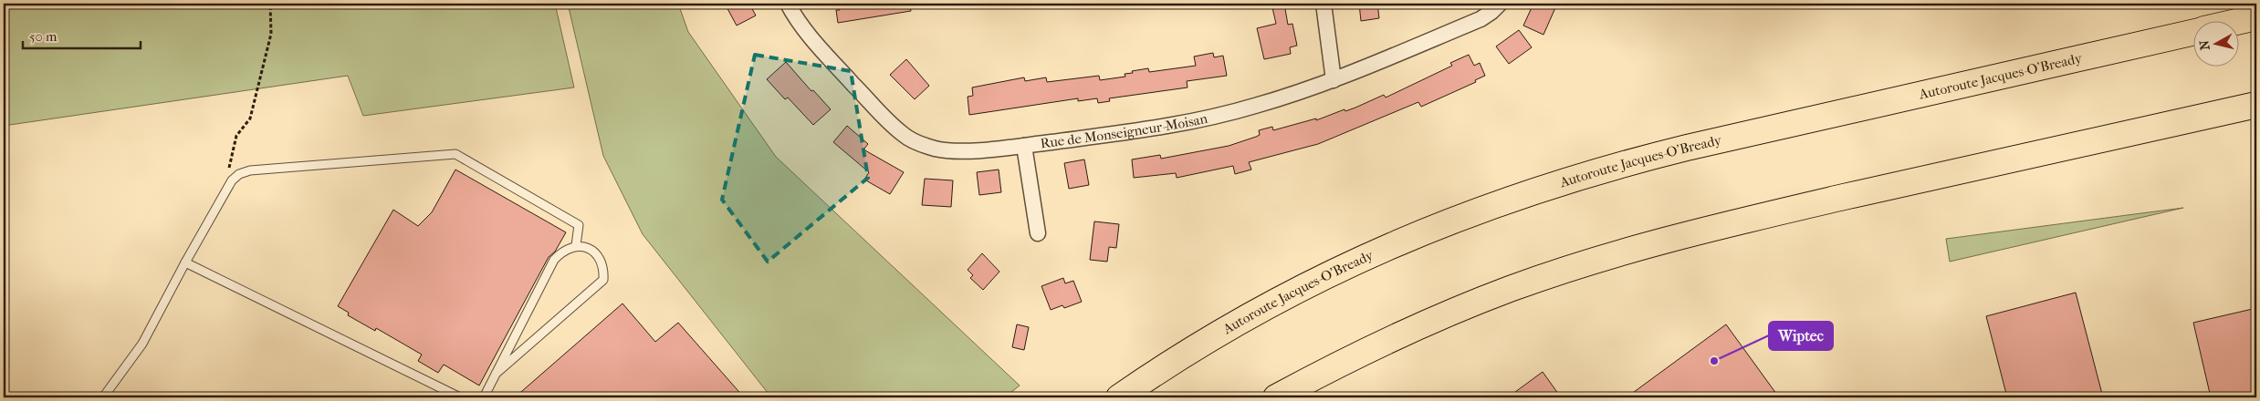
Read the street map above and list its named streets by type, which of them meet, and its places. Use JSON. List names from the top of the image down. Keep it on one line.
{"streets":{"highway":["Autoroute Jacques-O'Bready"],"street":["Rue de Monseigneur-Moisan"]},"places":["Wiptec"],"scale_bar":"50 m","north":"left"}
